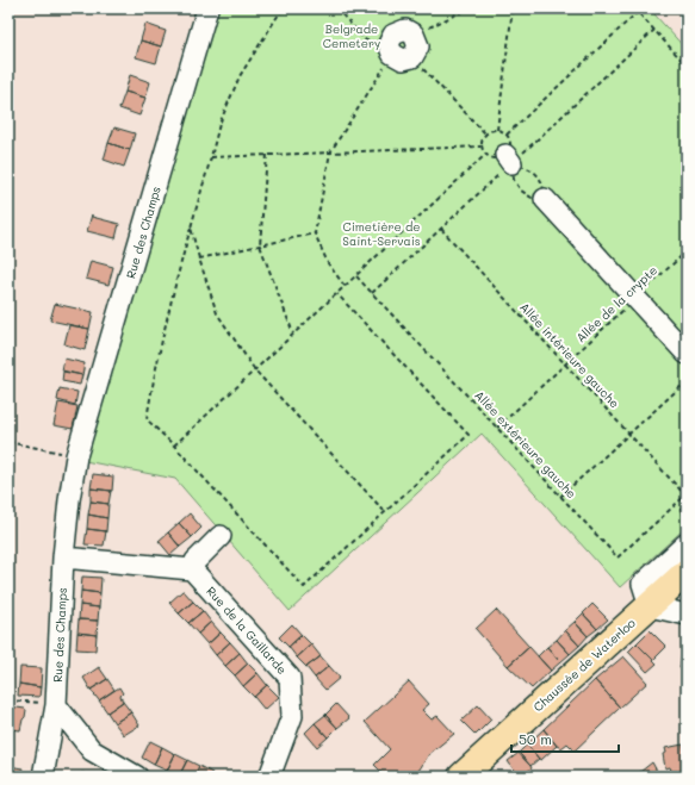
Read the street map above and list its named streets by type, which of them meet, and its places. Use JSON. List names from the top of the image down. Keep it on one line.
{"streets":{"main road":["Chaussée de Waterloo"],"street":["Rue des Champs","Rue de la Gaillarde"],"path":["Allée de la crypte","Allée intérieure gauche","Allée extérieure gauche"]},"crossings":[["Allée de la crypte","Allée intérieure gauche"],["Allée de la crypte","Allée extérieure gauche"],["Allée intérieure gauche","Allée extérieure gauche"]],"parks":["Belgrade Cemetery","Cimetière de Saint-Servais"],"scale_bar":"50 m"}
